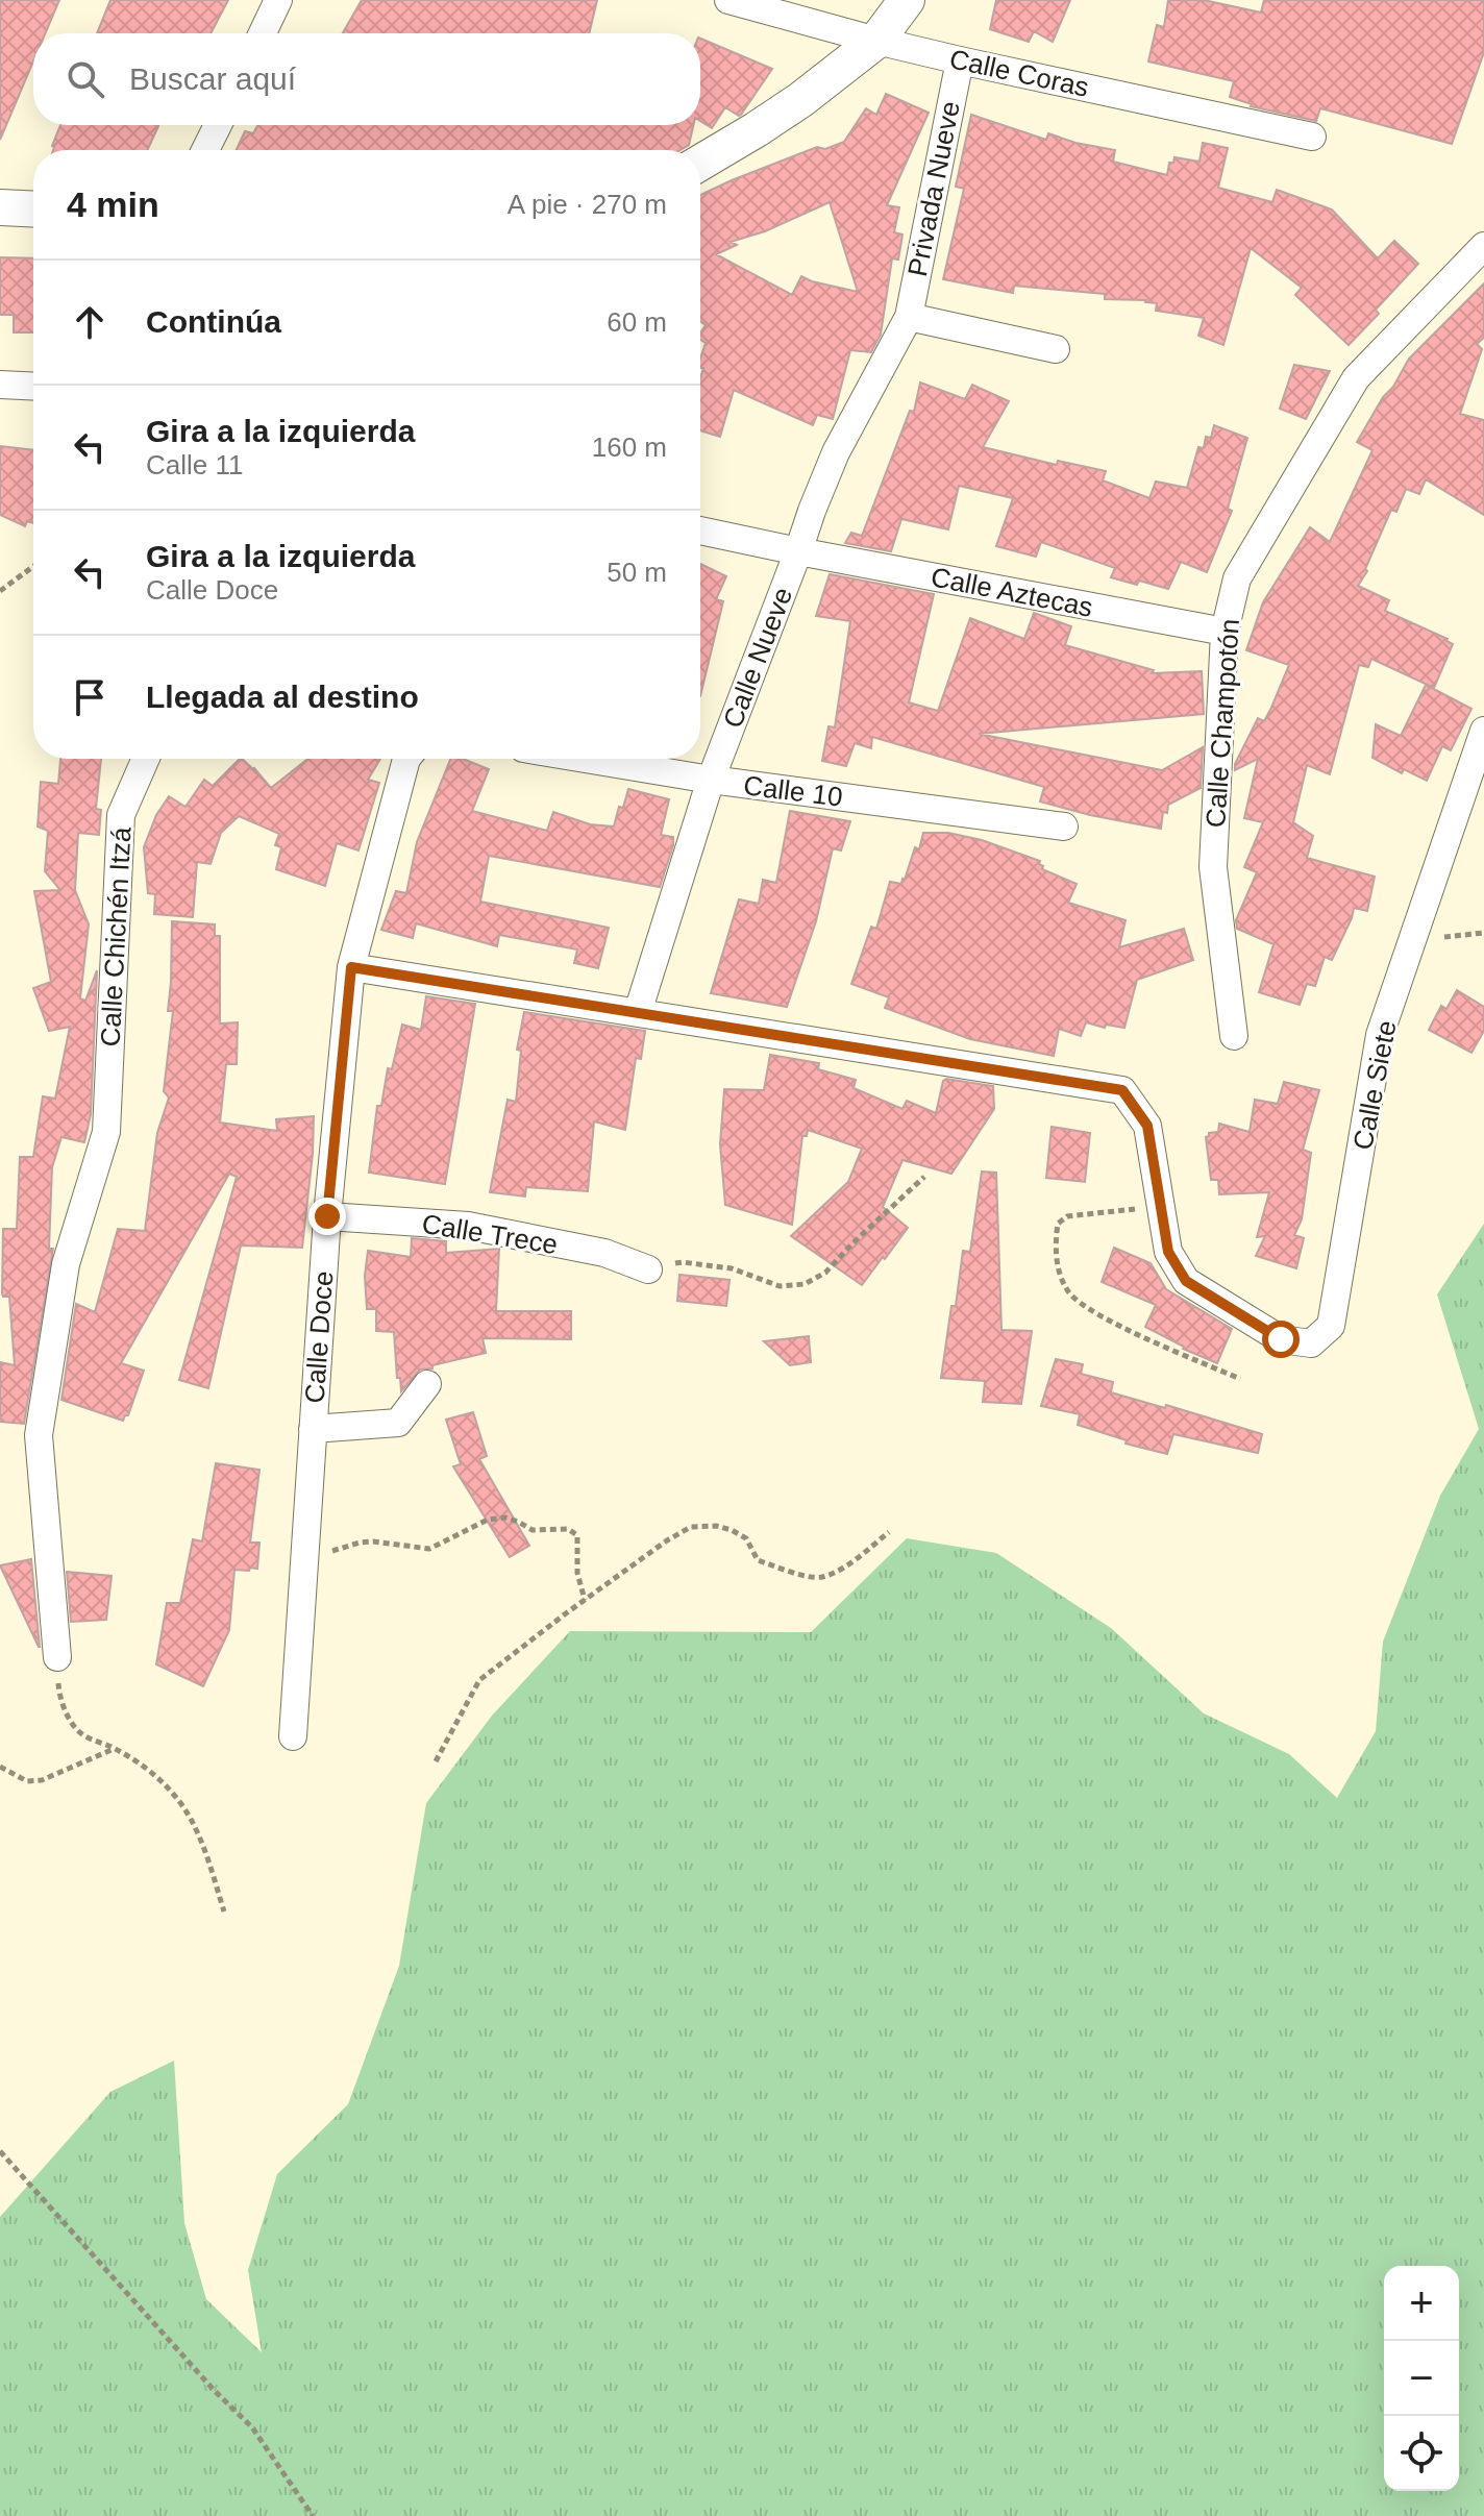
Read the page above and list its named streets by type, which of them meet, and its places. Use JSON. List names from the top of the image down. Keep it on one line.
{"streets":{"street":["Calle Coras","Privada Nueve","Calle Aztecas","Calle Nueve","Calle Champotón","Calle 10","Calle Chichén Itzá","Calle Siete","Calle Trece","Calle Doce"]},"crossings":[["Calle Coras","Privada Nueve"],["Privada Nueve","Calle Nueve"],["Calle Aztecas","Calle Nueve"],["Calle Aztecas","Calle Champotón"],["Calle Nueve","Calle 10"],["Calle Trece","Calle Doce"]],"page":{"search":"Buscar aquí","heading":["4 min","A pie · 270 m"],"list":[["Continúa","60 m"],["Gira a la izquierda","Calle 11","160 m"],["Gira a la izquierda","Calle Doce","50 m"],"Llegada al destino"],"map_buttons":["+","−"]}}
